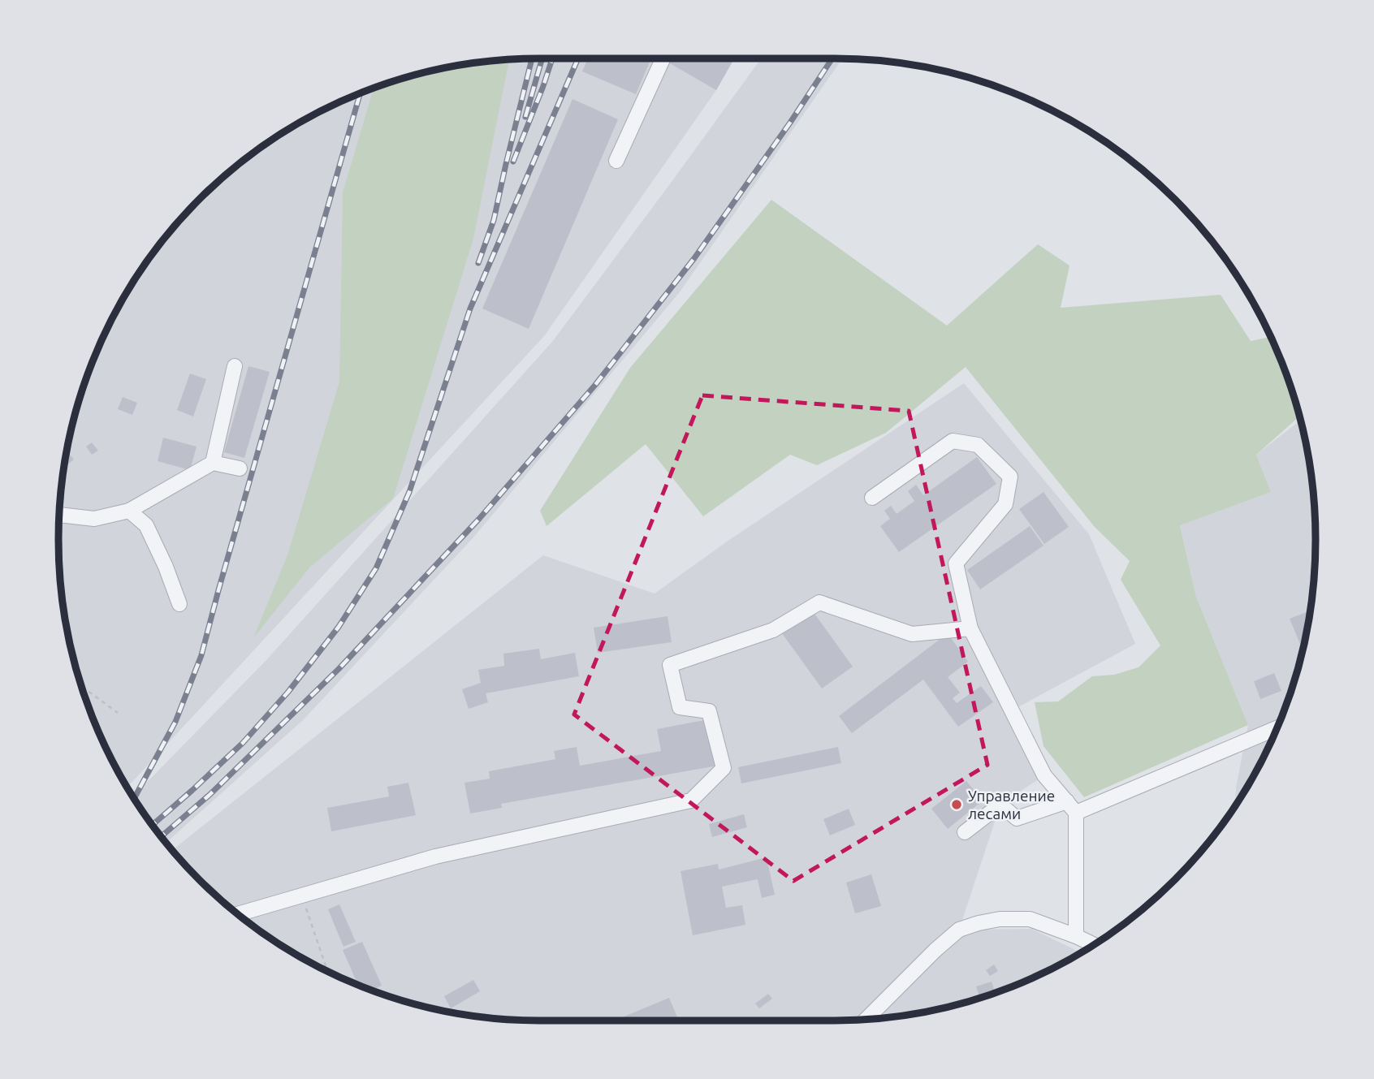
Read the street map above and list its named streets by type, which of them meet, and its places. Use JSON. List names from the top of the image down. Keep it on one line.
{"places":["Управление лесами"]}
